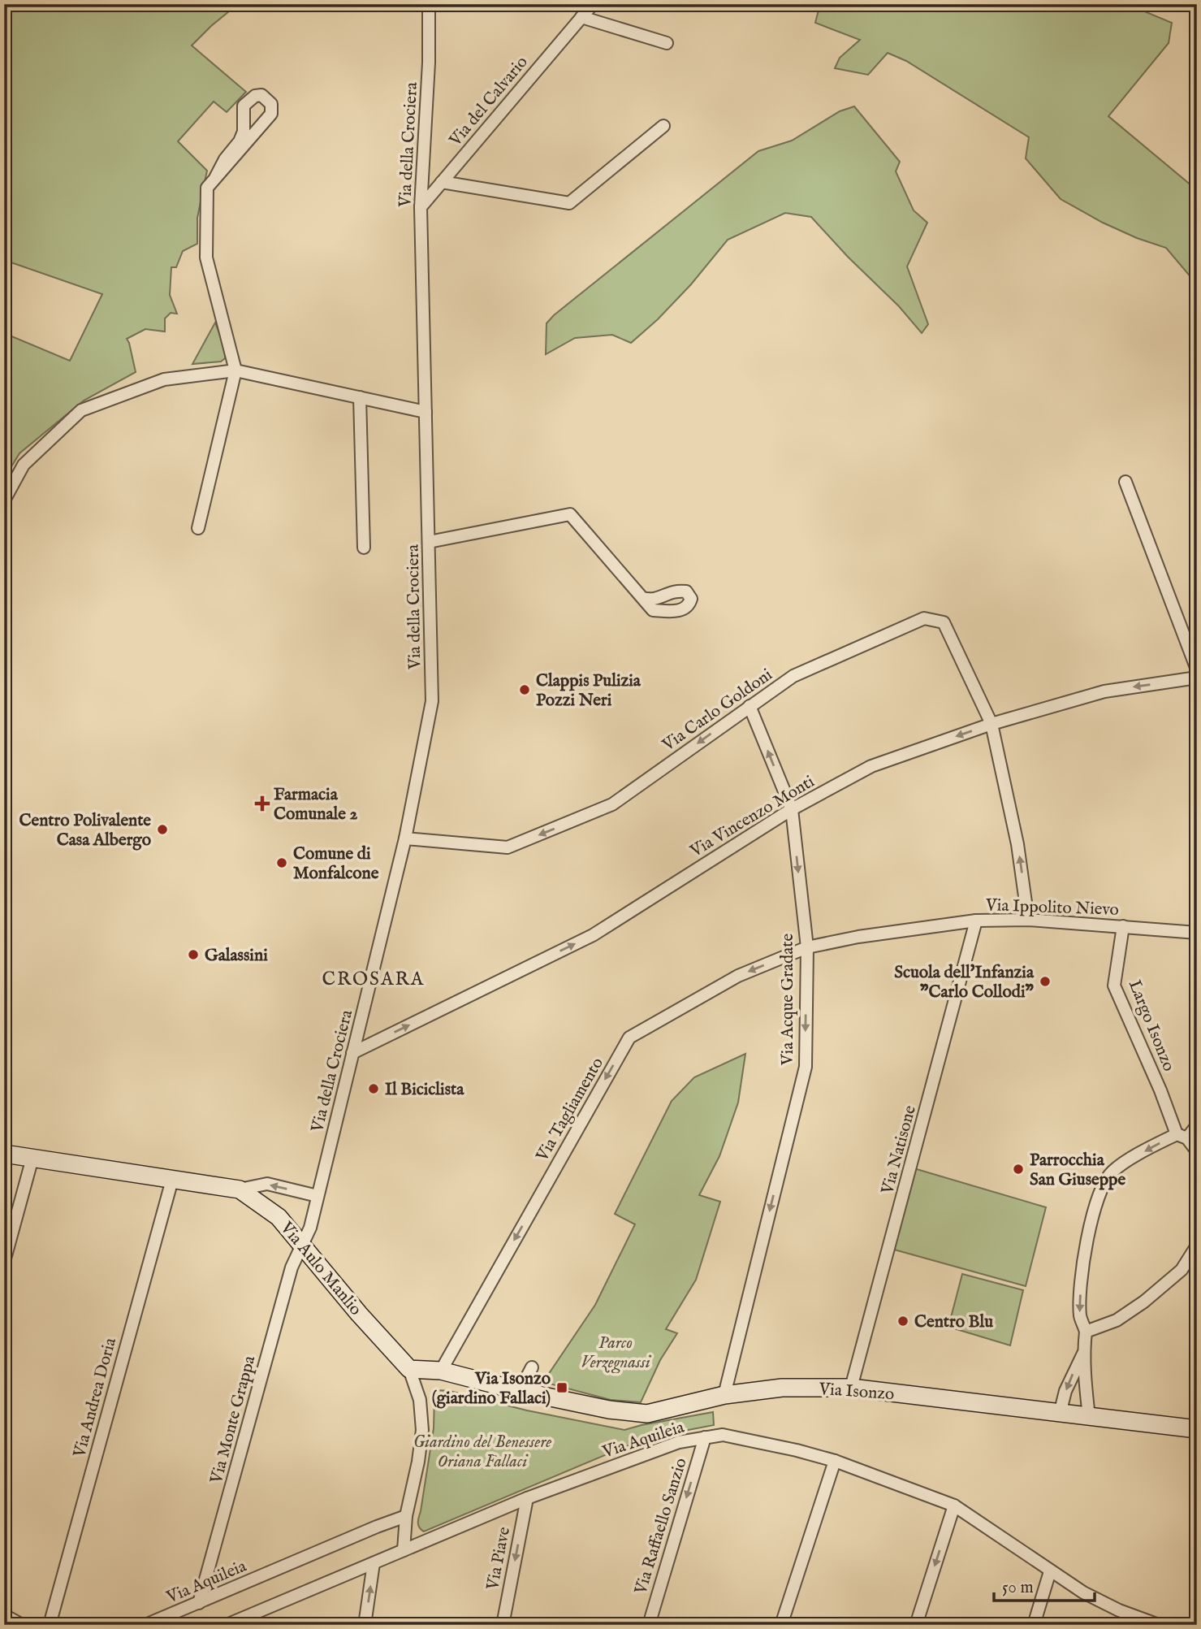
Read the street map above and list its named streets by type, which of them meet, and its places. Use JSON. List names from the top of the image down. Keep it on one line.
{"streets":{"street":["Via del Calvario","Via della Crociera","Via Carlo Goldoni","Via Vincenzo Monti","Via Ippolito Nievo","Via Acque Gradate","Largo Isonzo","Via Tagliamento","Via Natisone","Via Aulo Manlio","Via Isonzo","Via Andrea Doria","Via Monte Grappa","Via Aquileia","Via Raffaello Sanzio","Via Piave"]},"crossings":[["Via del Calvario","Via della Crociera"],["Via della Crociera","Via Carlo Goldoni"],["Via della Crociera","Via Vincenzo Monti"],["Via della Crociera","Via Aulo Manlio"],["Via della Crociera","Via Monte Grappa"],["Via Carlo Goldoni","Via Vincenzo Monti"],["Via Carlo Goldoni","Via Acque Gradate"],["Via Vincenzo Monti","Via Acque Gradate"],["Via Ippolito Nievo","Via Acque Gradate"],["Via Ippolito Nievo","Largo Isonzo"],["Via Ippolito Nievo","Via Tagliamento"],["Via Ippolito Nievo","Via Natisone"],["Via Acque Gradate","Via Tagliamento"],["Via Acque Gradate","Via Isonzo"],["Via Tagliamento","Via Isonzo"],["Via Natisone","Via Isonzo"],["Via Aulo Manlio","Via Isonzo"],["Via Aulo Manlio","Via Andrea Doria"],["Via Aulo Manlio","Via Monte Grappa"],["Via Aulo Manlio","Via Aquileia"],["Via Monte Grappa","Via Aquileia"],["Via Aquileia","Via Raffaello Sanzio"],["Via Aquileia","Via Piave"]],"one_way":["Via Carlo Goldoni","Via Tagliamento","Via Raffaello Sanzio","Via Piave"],"districts":["CROSARA"],"parks":["Parco Verzegnassi","Giardino del Benessere Oriana Fallaci"],"places":{"other":["Clappis Pulizia Pozzi Neri","Centro Polivalente Casa Albergo","Comune di Monfalcone","Galassini","Scuola dell'Infanzia \"Carlo Collodi\"","Il Biciclista","Parrocchia San Giuseppe","Centro Blu"],"health":["Farmacia Comunale 2"],"transit":["Via Isonzo (giardino Fallaci)"]},"scale_bar":"50 m"}
